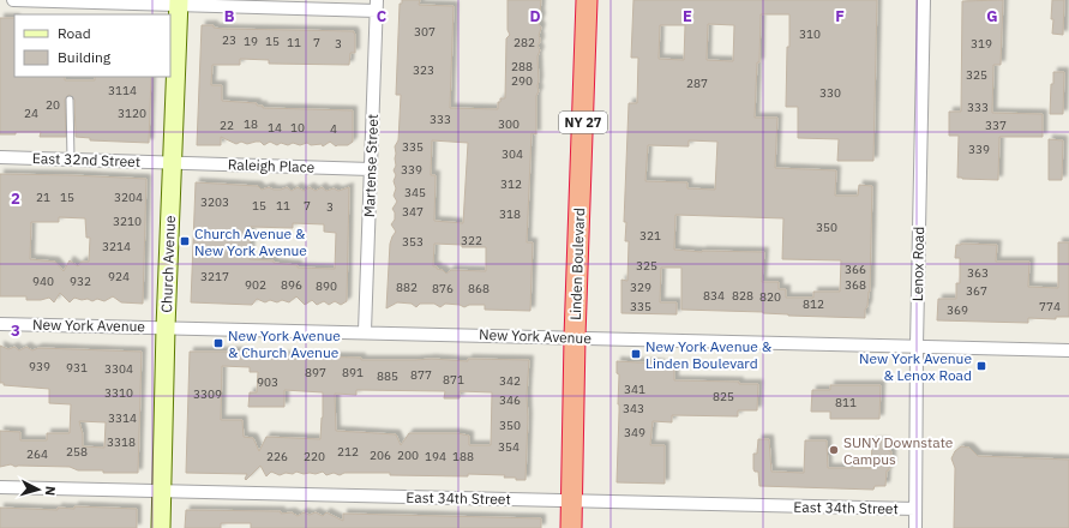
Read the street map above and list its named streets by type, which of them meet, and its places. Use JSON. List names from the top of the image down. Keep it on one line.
{"streets":{"highway":["NY 27","Linden Boulevard"],"main road":["Church Avenue"],"street":["East 32nd Street","Raleigh Place","Martense Street","Lenox Road","New York Avenue","East 34th Street"]},"crossings":[["East 32nd Street","Raleigh Place"],["East 32nd Street","Church Avenue"],["Raleigh Place","Martense Street"],["Raleigh Place","Church Avenue"],["Martense Street","New York Avenue"],["Church Avenue","New York Avenue"],["Church Avenue","East 34th Street"],["Linden Boulevard","New York Avenue"],["Linden Boulevard","East 34th Street"],["Lenox Road","New York Avenue"],["Lenox Road","East 34th Street"]],"places":{"transit":["Church Avenue & New York Avenue","New York Avenue & Church Avenue","New York Avenue & Linden Boulevard","New York Avenue & Lenox Road"],"other":["SUNY Downstate Campus"]},"house_numbers":["307","310","23","19","15","11","7","282","3","319","288","323","325","290","287","3114","330","20","333","24","3120","333","18","300","22","337","14","10","4","335","339","304","339","312","345","21","15","3204","3203","15","11","7","3","347","318","3210","350","321","322","353","3214","325","366","363","924","3217","940","932","902","896","368","890","882","329","876","868","367","834","828","820","812","335","774","369","939","931","3304","897","891","877","885","871","342","903","341","3310","3309","825","346","811","343","3314","350","349","3318","354","258","212","264","206","200","226","220","194","188"],"legend":["Road","Building"],"north":"right","grid":{"columns":["B","C","D","E","F","G"],"rows":["2","3"]}}
